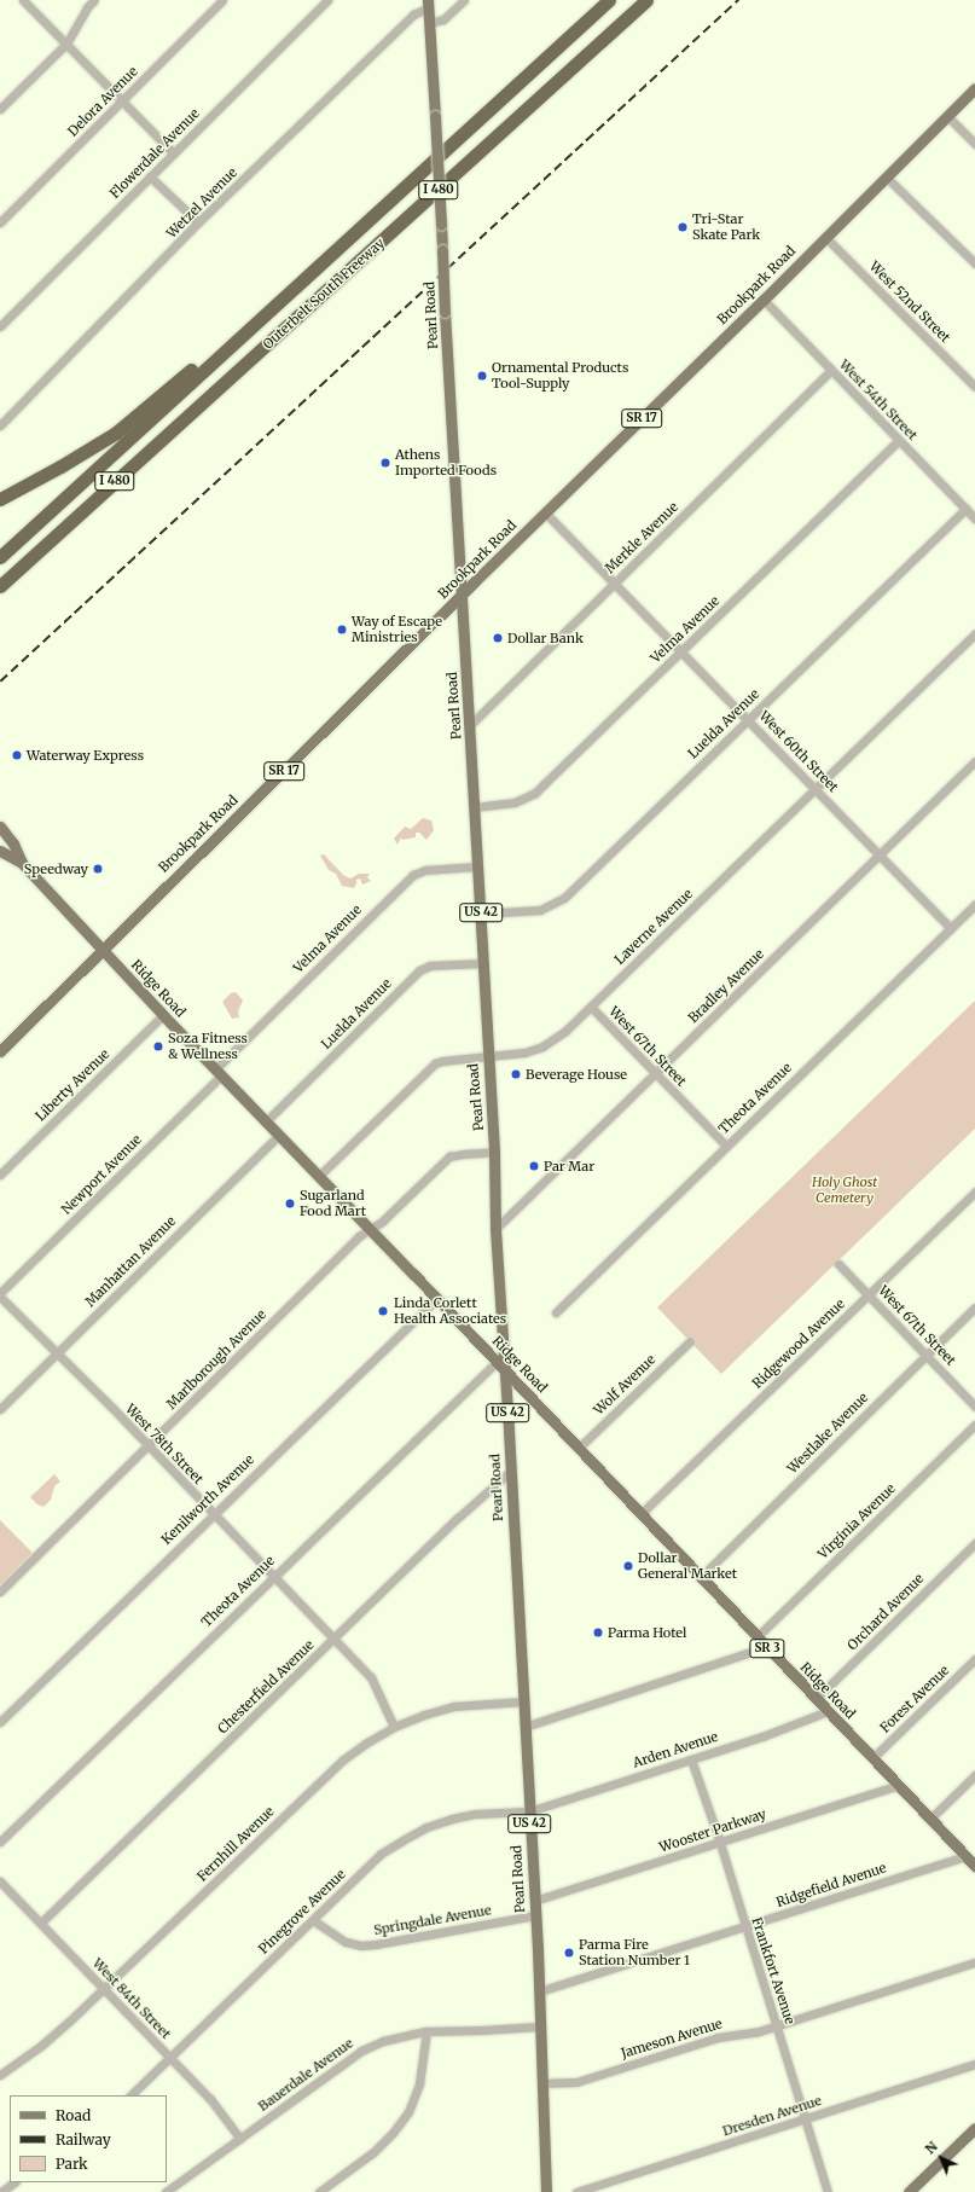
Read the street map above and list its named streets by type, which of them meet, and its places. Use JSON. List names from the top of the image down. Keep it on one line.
{"streets":{"highway":["I 480","Outerbelt South Freeway"],"main road":["Brookpark Road","Pearl Road","SR 17","US 42","Ridge Road","SR 3"],"street":["Delora Avenue","Flowerdale Avenue","Wetzel Avenue","West 52nd Street","West 54th Street","Merkle Avenue","Velma Avenue","Luelda Avenue","West 60th Street","Laverne Avenue","Bradley Avenue","West 67th Street","Liberty Avenue","Theota Avenue","Newport Avenue","Manhattan Avenue","Ridgewood Avenue","Marlborough Avenue","Wolf Avenue","Westlake Avenue","West 78th Street","Kenilworth Avenue","Virginia Avenue","Orchard Avenue","Chesterfield Avenue","Forest Avenue","Arden Avenue","Wooster Parkway","Fernhill Avenue","Ridgefield Avenue","Pinegrove Avenue","Springdale Avenue","Frankfort Avenue","West 84th Street","Jameson Avenue","Bauerdale Avenue","Dresden Avenue"]},"crossings":[["Wetzel Avenue","Pearl Road"],["Brookpark Road","West 52nd Street"],["Brookpark Road","Pearl Road"],["Brookpark Road","West 54th Street"],["Brookpark Road","West 60th Street"],["Brookpark Road","Ridge Road"],["Pearl Road","Merkle Avenue"],["Pearl Road","Velma Avenue"],["Pearl Road","Luelda Avenue"],["Pearl Road","Laverne Avenue"],["Pearl Road","Bradley Avenue"],["Pearl Road","Ridge Road"],["Pearl Road","Theota Avenue"],["Pearl Road","Marlborough Avenue"],["Pearl Road","Chesterfield Avenue"],["Pearl Road","Arden Avenue"],["Pearl Road","Wooster Parkway"],["Pearl Road","Fernhill Avenue"],["Pearl Road","Ridgefield Avenue"],["Pearl Road","Pinegrove Avenue"],["Pearl Road","Springdale Avenue"],["Pearl Road","Jameson Avenue"],["Pearl Road","Bauerdale Avenue"],["West 54th Street","Merkle Avenue"],["West 54th Street","Velma Avenue"],["West 54th Street","Luelda Avenue"],["Merkle Avenue","West 60th Street"],["Velma Avenue","West 60th Street"],["Velma Avenue","Ridge Road"],["Velma Avenue","Newport Avenue"],["Luelda Avenue","West 60th Street"],["Luelda Avenue","Ridge Road"],["West 60th Street","Laverne Avenue"],["West 60th Street","Bradley Avenue"],["West 60th Street","Theota Avenue"],["Laverne Avenue","Ridge Road"],["Laverne Avenue","West 67th Street"],["Bradley Avenue","West 67th Street"],["Ridge Road","Liberty Avenue"],["Ridge Road","Theota Avenue"],["Ridge Road","Newport Avenue"],["Ridge Road","Manhattan Avenue"],["Ridge Road","Ridgewood Avenue"],["Ridge Road","Marlborough Avenue"],["Ridge Road","Wolf Avenue"],["Ridge Road","Westlake Avenue"],["Ridge Road","Kenilworth Avenue"],["Ridge Road","Virginia Avenue"],["Ridge Road","Orchard Avenue"],["Ridge Road","Forest Avenue"],["Ridge Road","Arden Avenue"],["Ridge Road","Wooster Parkway"],["Ridge Road","Ridgefield Avenue"],["West 67th Street","Theota Avenue"],["West 67th Street","Ridgewood Avenue"],["West 67th Street","Westlake Avenue"],["Theota Avenue","West 78th Street"],["Manhattan Avenue","West 78th Street"],["Marlborough Avenue","West 78th Street"],["West 78th Street","Kenilworth Avenue"],["West 78th Street","Chesterfield Avenue"],["West 78th Street","Fernhill Avenue"],["Chesterfield Avenue","West 84th Street"],["Arden Avenue","Pinegrove Avenue"],["Arden Avenue","Frankfort Avenue"],["Wooster Parkway","Frankfort Avenue"],["Fernhill Avenue","West 84th Street"],["Ridgefield Avenue","Frankfort Avenue"],["Pinegrove Avenue","Springdale Avenue"],["Pinegrove Avenue","West 84th Street"],["Frankfort Avenue","Jameson Avenue"],["Frankfort Avenue","Dresden Avenue"],["West 84th Street","Bauerdale Avenue"]],"parks":["Holy Ghost Cemetery"],"places":["Tri-Star Skate Park","Ornamental Products Tool-Supply","Athens Imported Foods","Way of Escape Ministries","Dollar Bank","Waterway Express","Speedway","Soza Fitness & Wellness","Beverage House","Par Mar","Sugarland Food Mart","Linda Corlett Health Associates","Dollar General Market","Parma Hotel","Parma Fire Station Number 1"],"legend":["Road","Railway","Park"],"north":"top left"}
